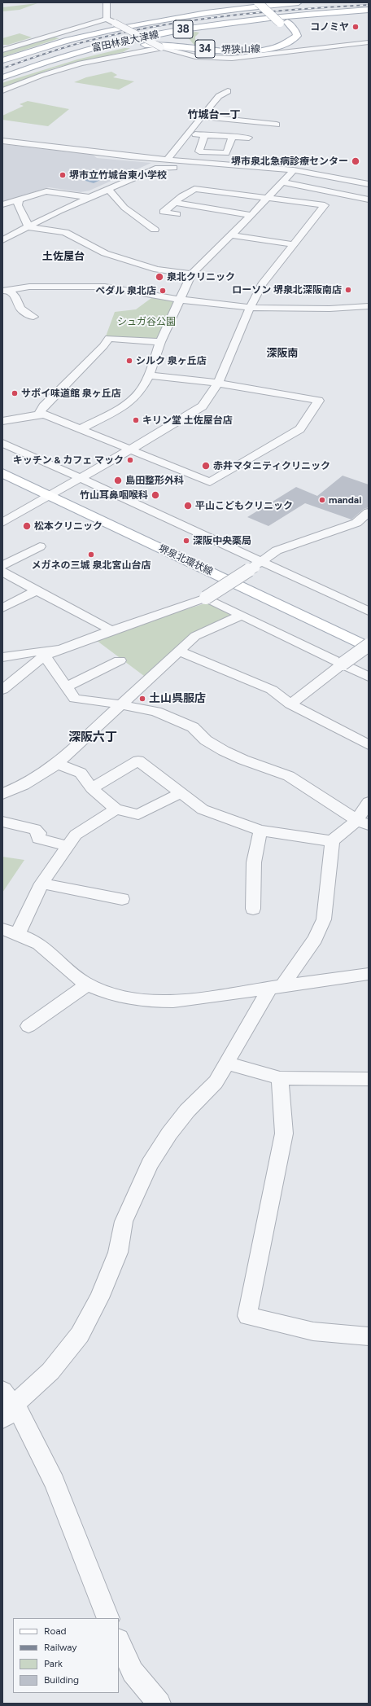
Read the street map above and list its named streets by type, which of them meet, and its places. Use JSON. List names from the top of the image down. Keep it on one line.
{"streets":{"main road":["38","富田林泉大津線","34","堺狭山線","堺泉北環状線"]},"crossings":[["38","富田林泉大津線"],["38","堺狭山線"]],"districts":["竹城台一丁","土佐屋台","深阪南","深阪六丁"],"parks":["シュガ谷公園"],"places":["コノミヤ","堺市泉北急病診療センター","堺市立竹城台東小学校","泉北クリニック","ローソン 堺泉北深阪南店","ペダル 泉北店","シルク 泉ヶ丘店","サボイ味道館 泉ヶ丘店","キリン堂 土佐屋台店","キッチン & カフェ マック","赤井マタニティクリニック","島田整形外科","竹山耳鼻咽喉科","mandai","平山こどもクリニック","松本クリニック","深阪中央薬局","メガネの三城 泉北宮山台店","土山呉服店"],"legend":["Road","Railway","Park","Building"]}
